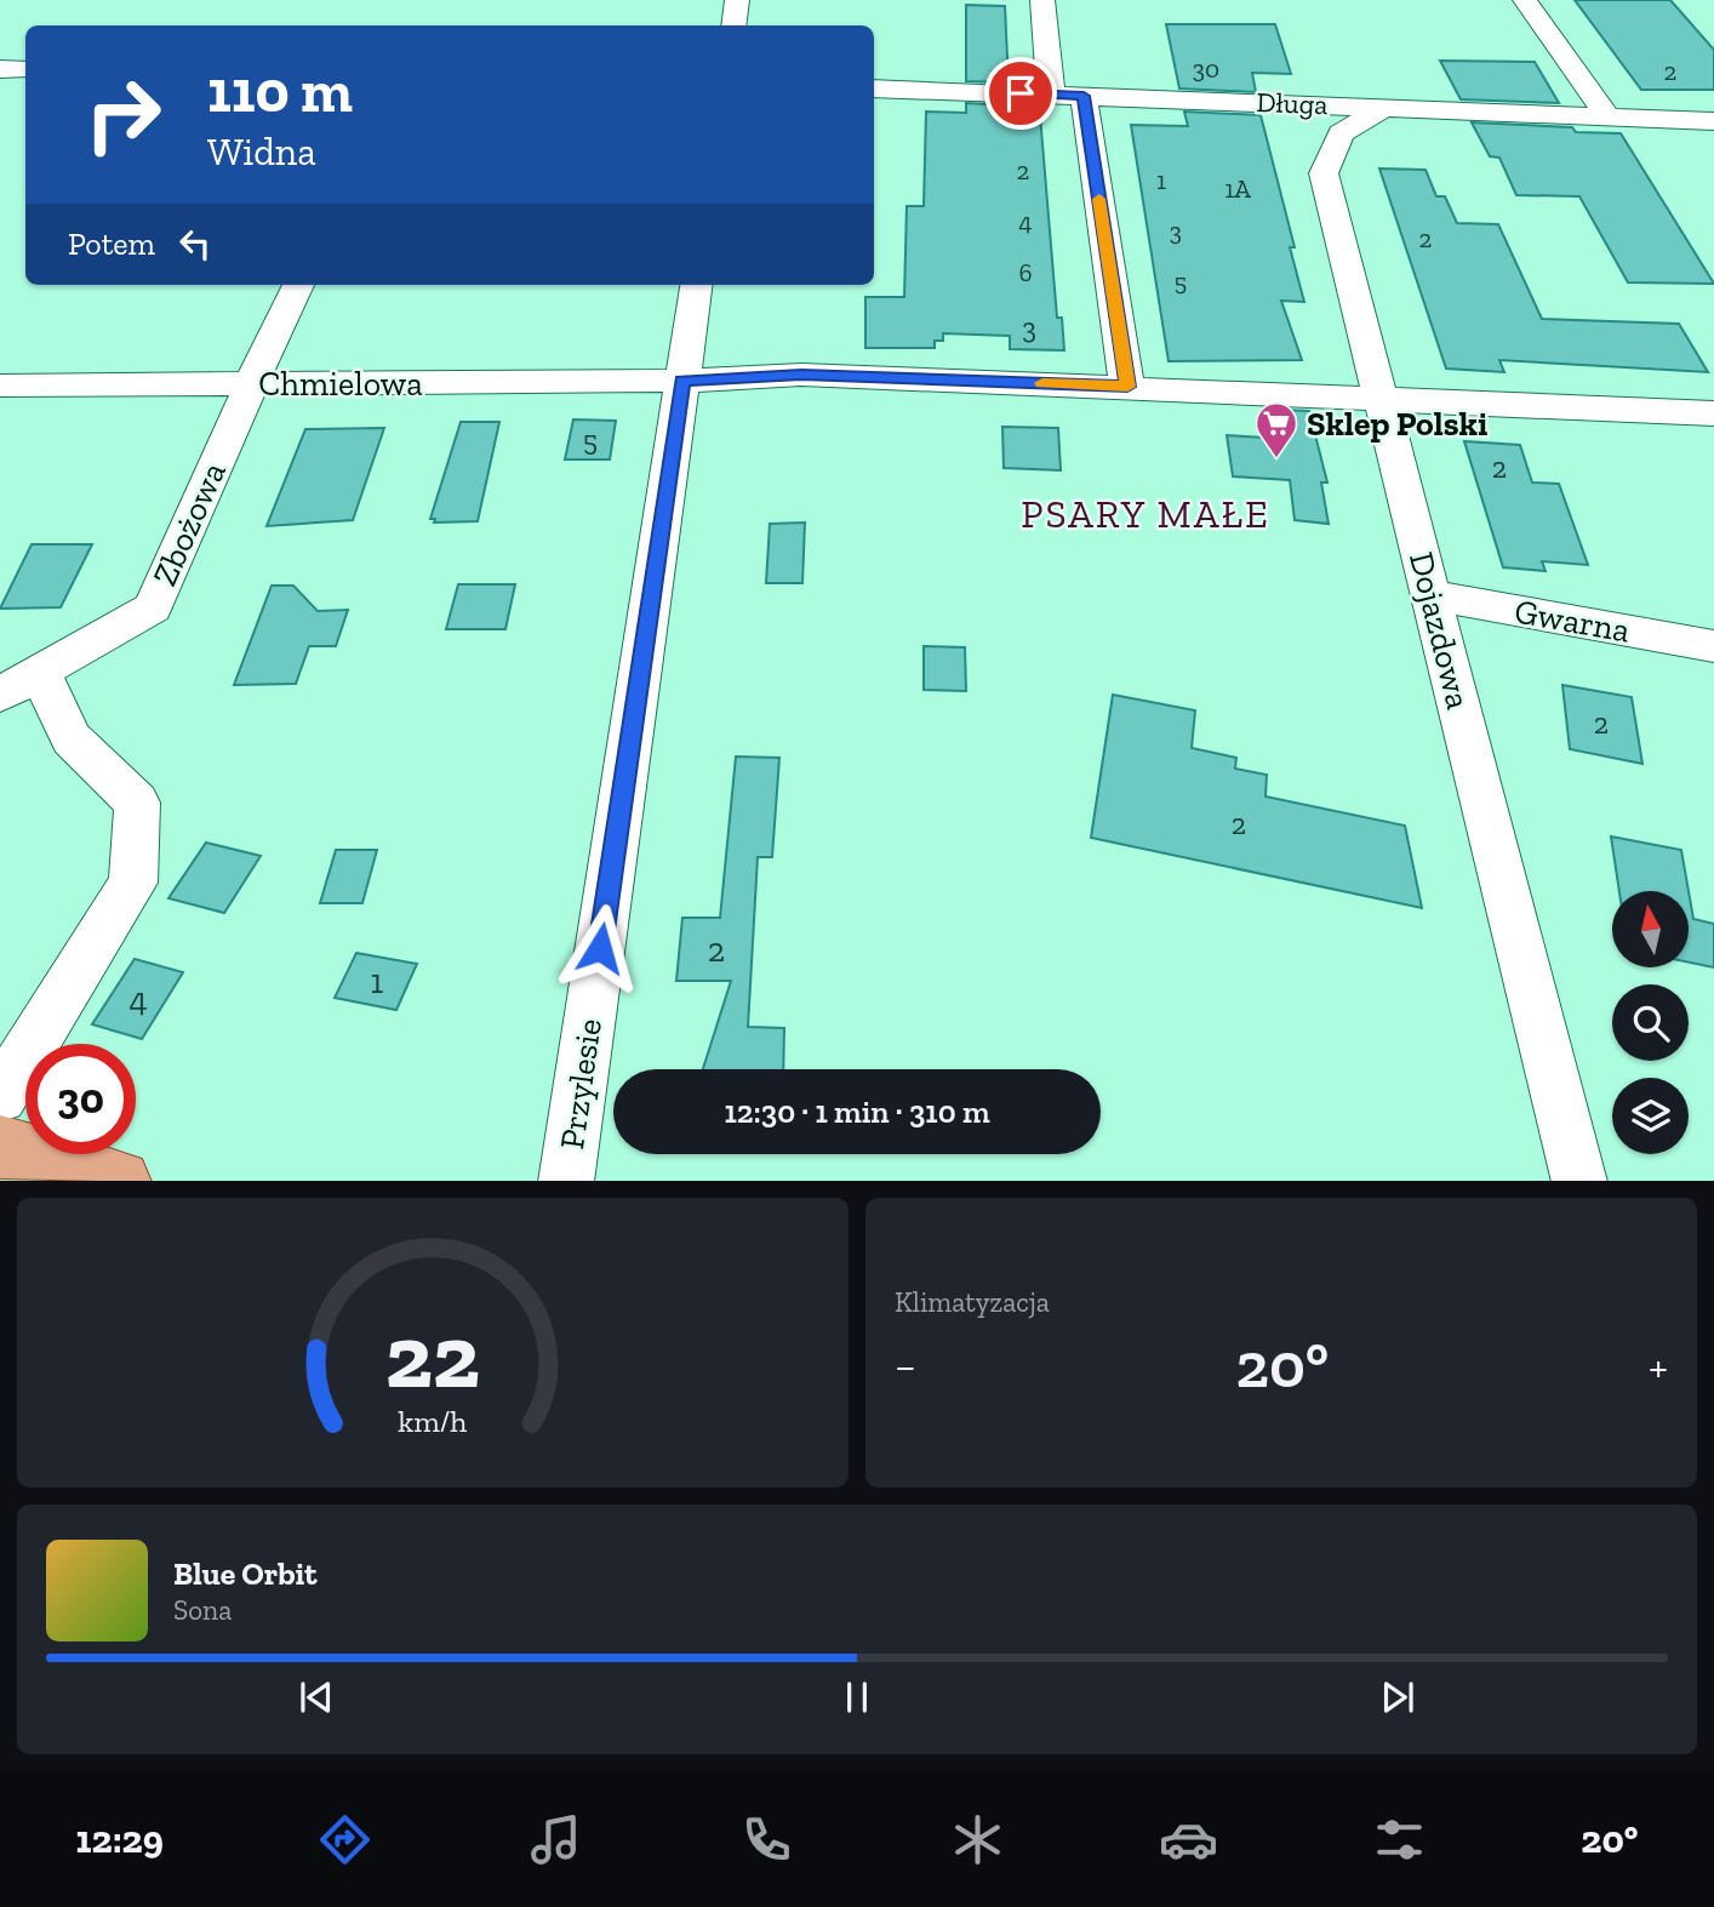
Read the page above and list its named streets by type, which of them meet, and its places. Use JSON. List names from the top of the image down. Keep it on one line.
{"streets":{"street":["Długa","Chmielowa","Zbożowa","Gwarna","Dojazdowa","Przylesie"]},"crossings":[["Długa","Dojazdowa"],["Chmielowa","Zbożowa"],["Chmielowa","Dojazdowa"],["Chmielowa","Przylesie"],["Gwarna","Dojazdowa"]],"districts":["PSARY MAŁE"],"places":{"supermarket":["Sklep Polski"]},"house_numbers":["30","2","2","1","1A","4","3","2","6","5","3","5","2","2","2","2","1","4"],"north":"top","page":{"turn":["110 m","Widna"],"then":"Potem","limit":"30","trip":"12:30 · 1 min · 310 m","tile":"Klimatyzacja","heat":["−","20°","+"],"song":["Blue Orbit","Sona"],"tabs":["12:29","20°"],"gauge":["22","km/h"]}}
